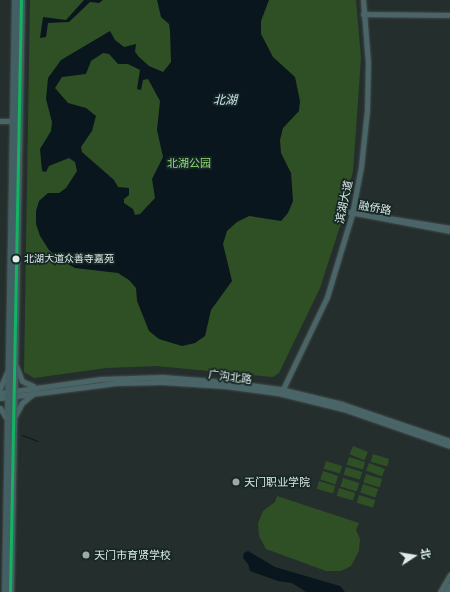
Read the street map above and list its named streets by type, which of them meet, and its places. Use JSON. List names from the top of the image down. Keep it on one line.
{"streets":{"street":["滨湖大道","融侨路","广沟北路"]},"crossings":[["滨湖大道","融侨路"],["滨湖大道","广沟北路"]],"water":["北湖"],"parks":["北湖公园"],"places":["北湖大道众善寺嘉苑","天门职业学院","天门市育贤学校"],"north":"right"}
